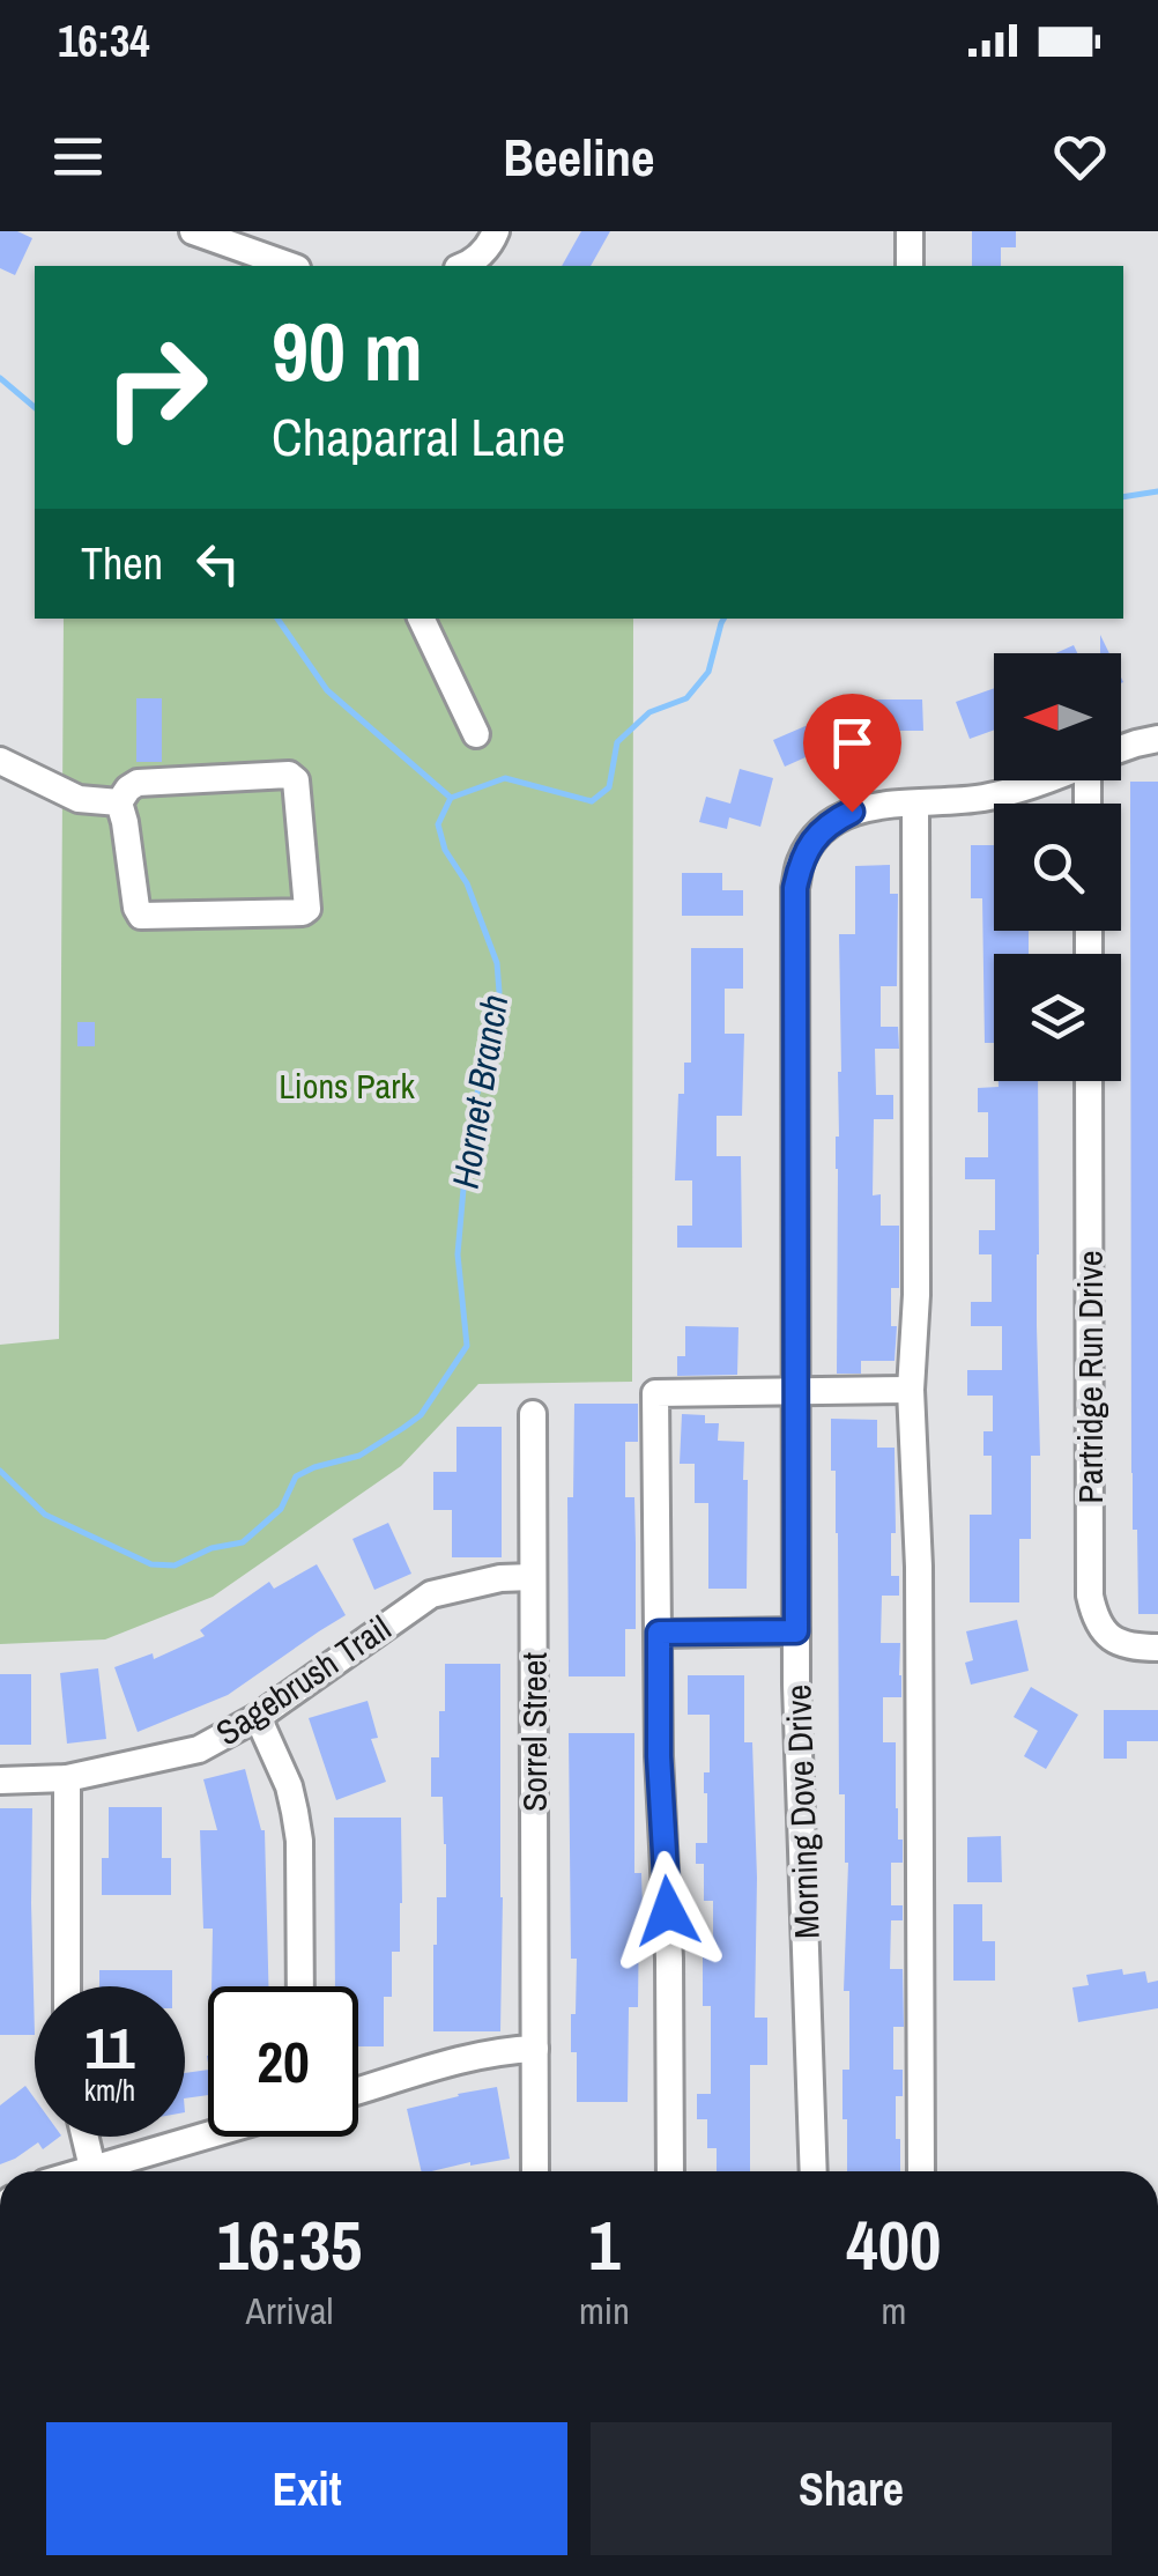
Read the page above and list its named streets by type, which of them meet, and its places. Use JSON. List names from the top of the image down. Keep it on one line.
{"streets":{"street":["Partridge Run Drive","Sagebrush Trail","Sorrel Street","Morning Dove Drive"]},"crossings":[["Sagebrush Trail","Sorrel Street"]],"water":["Hornet Branch"],"parks":["Lions Park"],"north":"left","page":{"status":"16:34","header":"Beeline","turn":["90 m","Chaparral Lane"],"then":"Then","speed":"11 km/h","limit":"20","eta":["16:35","Arrival","1","min","400","m"],"buttons":["Exit","Share"]}}
